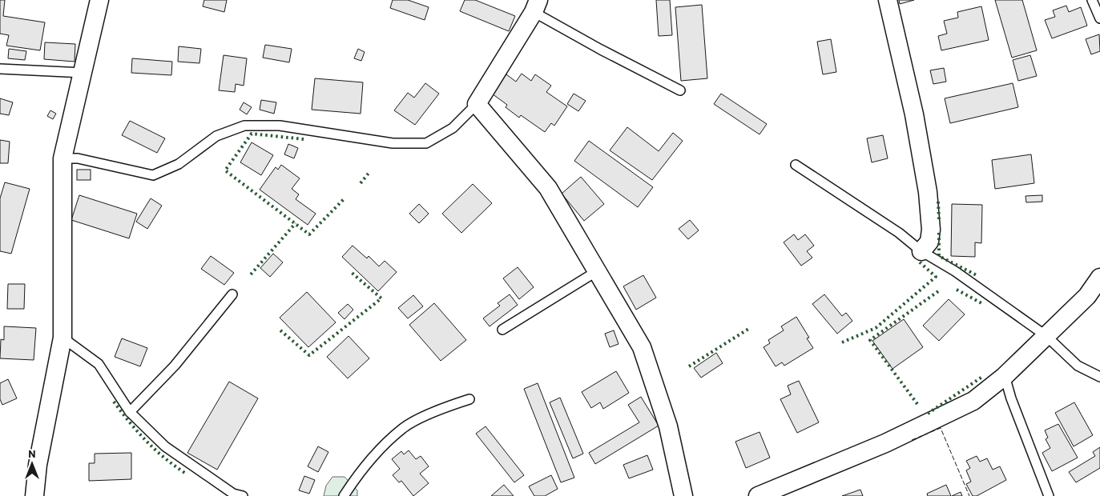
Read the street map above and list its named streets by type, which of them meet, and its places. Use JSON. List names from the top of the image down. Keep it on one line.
{"north":"top"}
